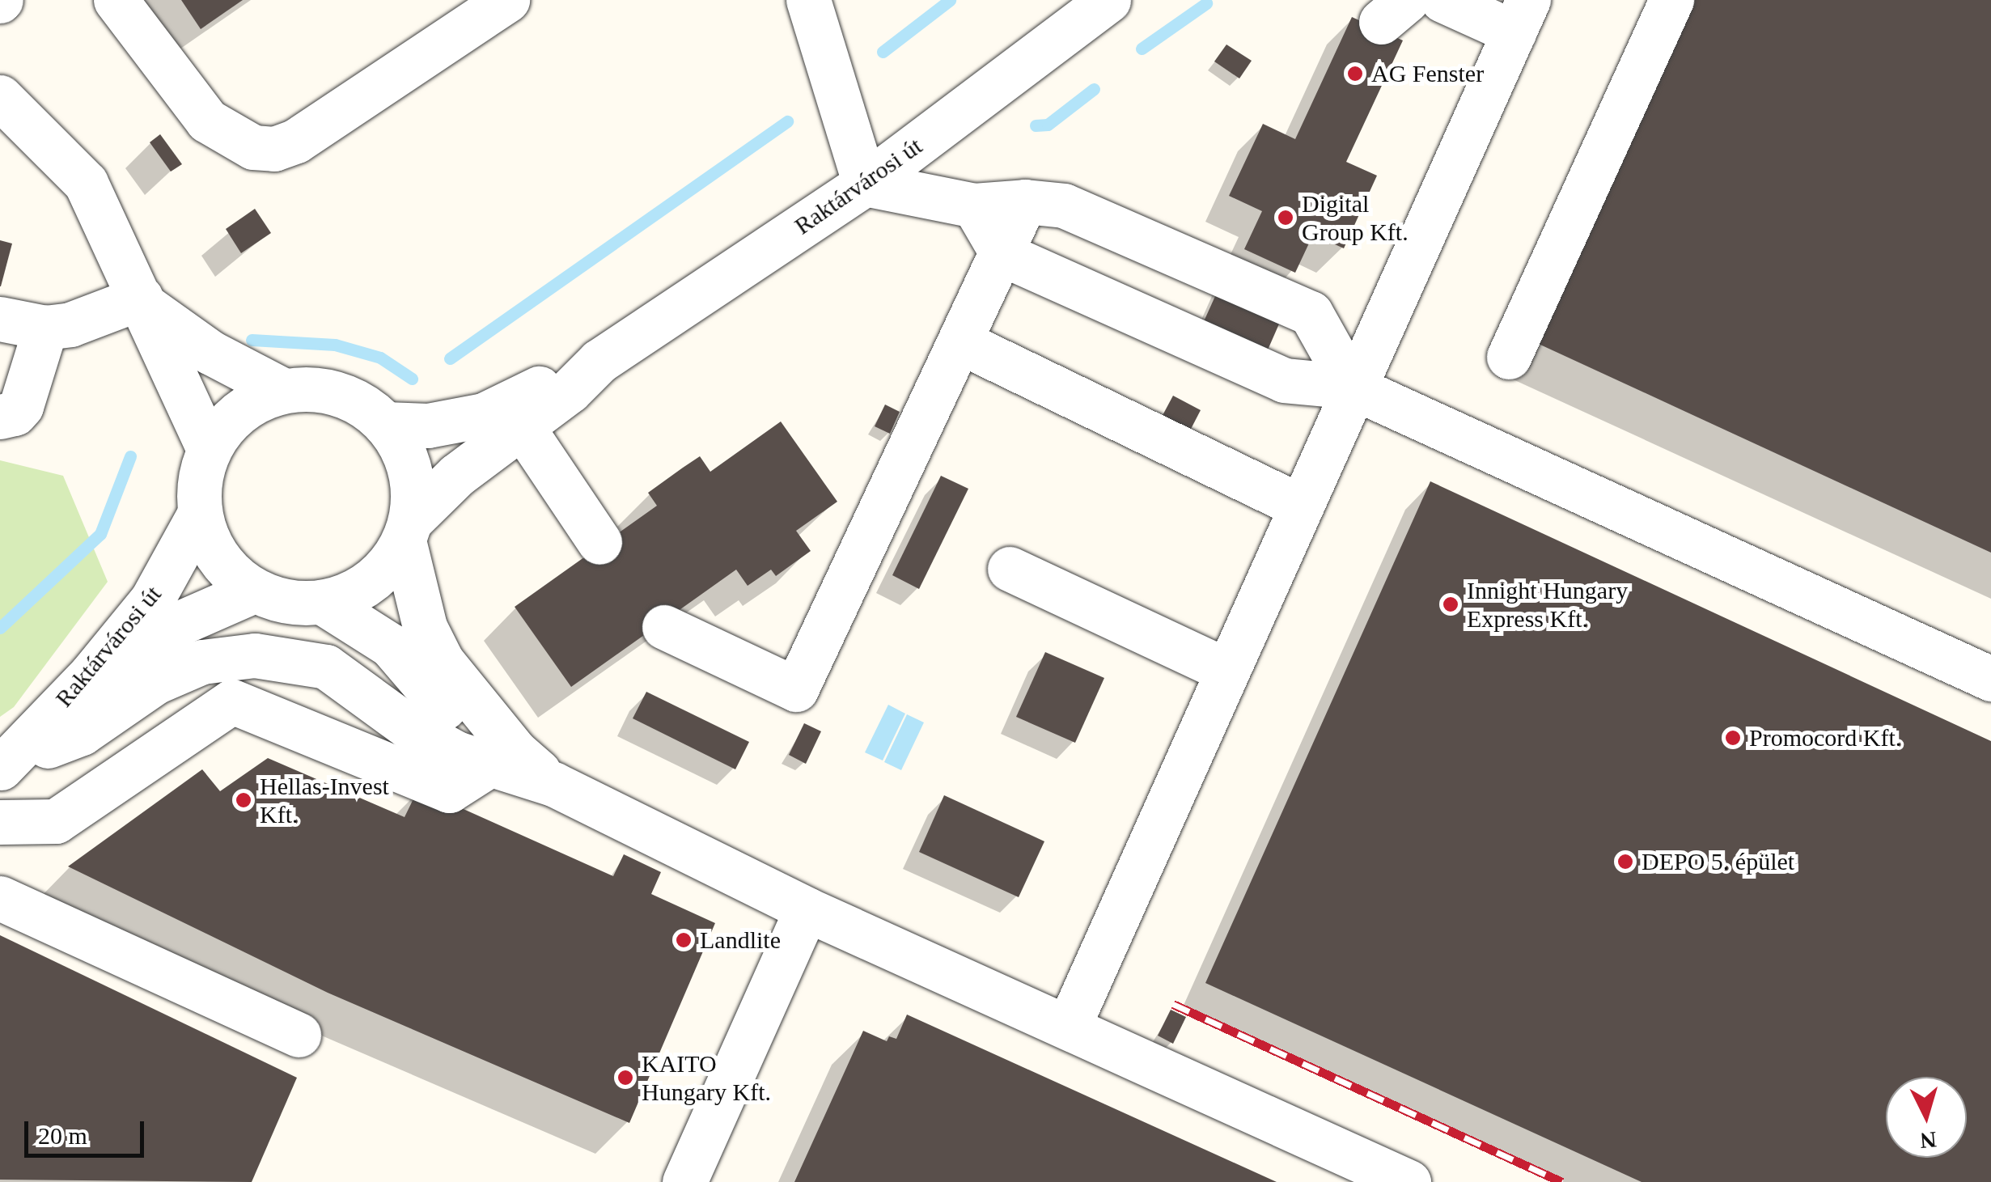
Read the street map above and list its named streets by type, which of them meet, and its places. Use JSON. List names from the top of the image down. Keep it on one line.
{"streets":{"street":["Raktárvárosi út"]},"places":["AG Fenster","Digital Group Kft.","Innight Hungary Express Kft.","Promocord Kft.","Hellas-Invest Kft.","DEPO 5. épület","Landlite","KAITO Hungary Kft."],"scale_bar":"20 m","north":"bottom"}
